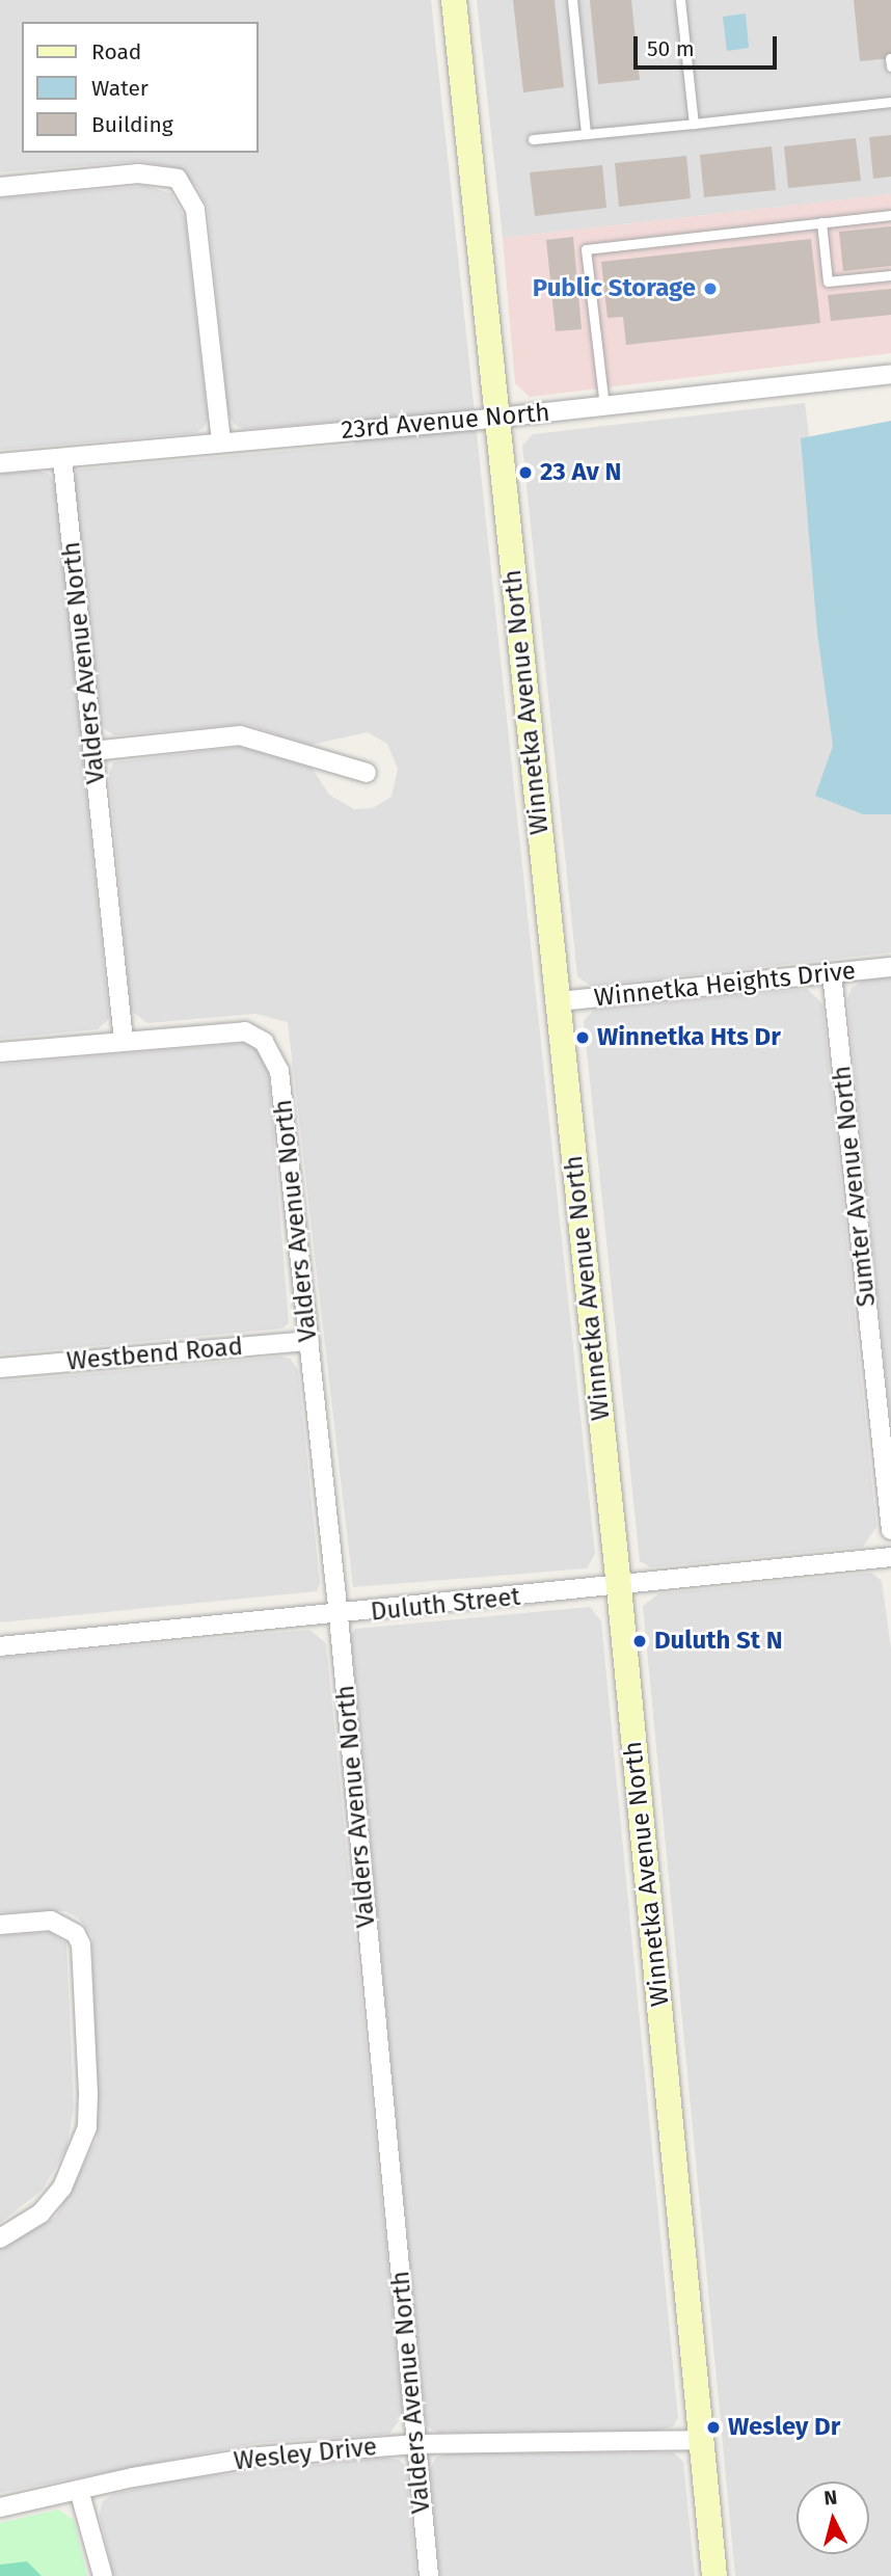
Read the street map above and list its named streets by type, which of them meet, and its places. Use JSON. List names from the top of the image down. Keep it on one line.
{"streets":{"main road":["Winnetka Avenue North"],"street":["23rd Avenue North","Valders Avenue North","Winnetka Heights Drive","Sumter Avenue North","Westbend Road","Duluth Street","Wesley Drive"]},"crossings":[["23rd Avenue North","Valders Avenue North"],["23rd Avenue North","Winnetka Avenue North"],["Valders Avenue North","Westbend Road"],["Valders Avenue North","Duluth Street"],["Valders Avenue North","Wesley Drive"],["Winnetka Avenue North","Winnetka Heights Drive"],["Winnetka Avenue North","Duluth Street"],["Winnetka Avenue North","Wesley Drive"],["Winnetka Heights Drive","Sumter Avenue North"]],"places":["Public Storage","23 Av N","Winnetka Hts Dr","Duluth St N","Wesley Dr"],"legend":["Road","Water","Building"],"scale_bar":"50 m","north":"top"}
